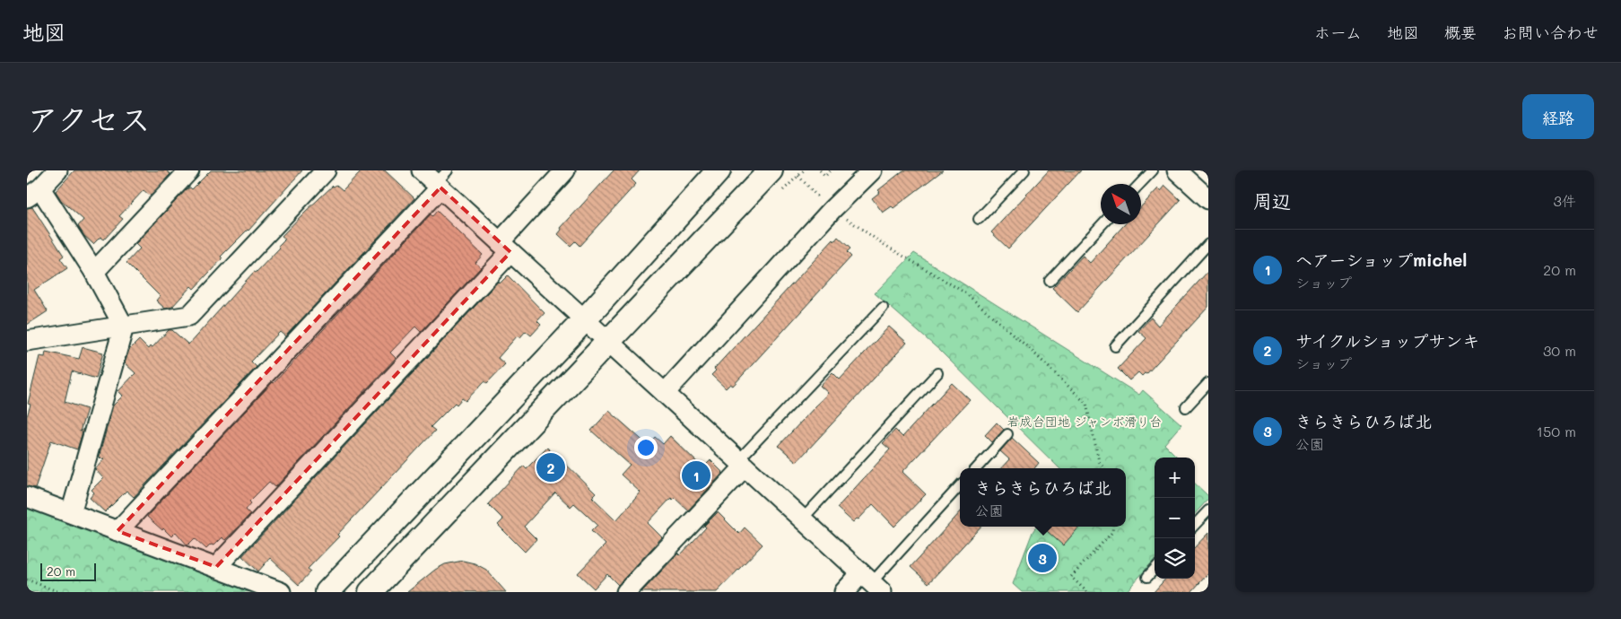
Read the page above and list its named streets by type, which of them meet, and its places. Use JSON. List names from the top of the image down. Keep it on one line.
{"parks":["岩成台団地 ジャンボ滑り台"],"scale_bar":"20 m","north":"top left","page":{"header":"地図","nav":["ホーム","地図","概要","お問い合わせ"],"title":"アクセス","buttons":"経路","heading":["周辺","3件"],"list":[{"mark":"1","name":"ヘアーショップmichel","note":"ショップ","value":"20 m"},{"mark":"2","name":"サイクルショップサンキ","note":"ショップ","value":"30 m"},{"mark":"3","name":"きらきらひろば北","note":"公園","value":"150 m"}],"pins":["2","1","3"],"map_buttons":["+","−"],"popup":["きらきらひろば北","公園"],"scale":"20 m"}}
